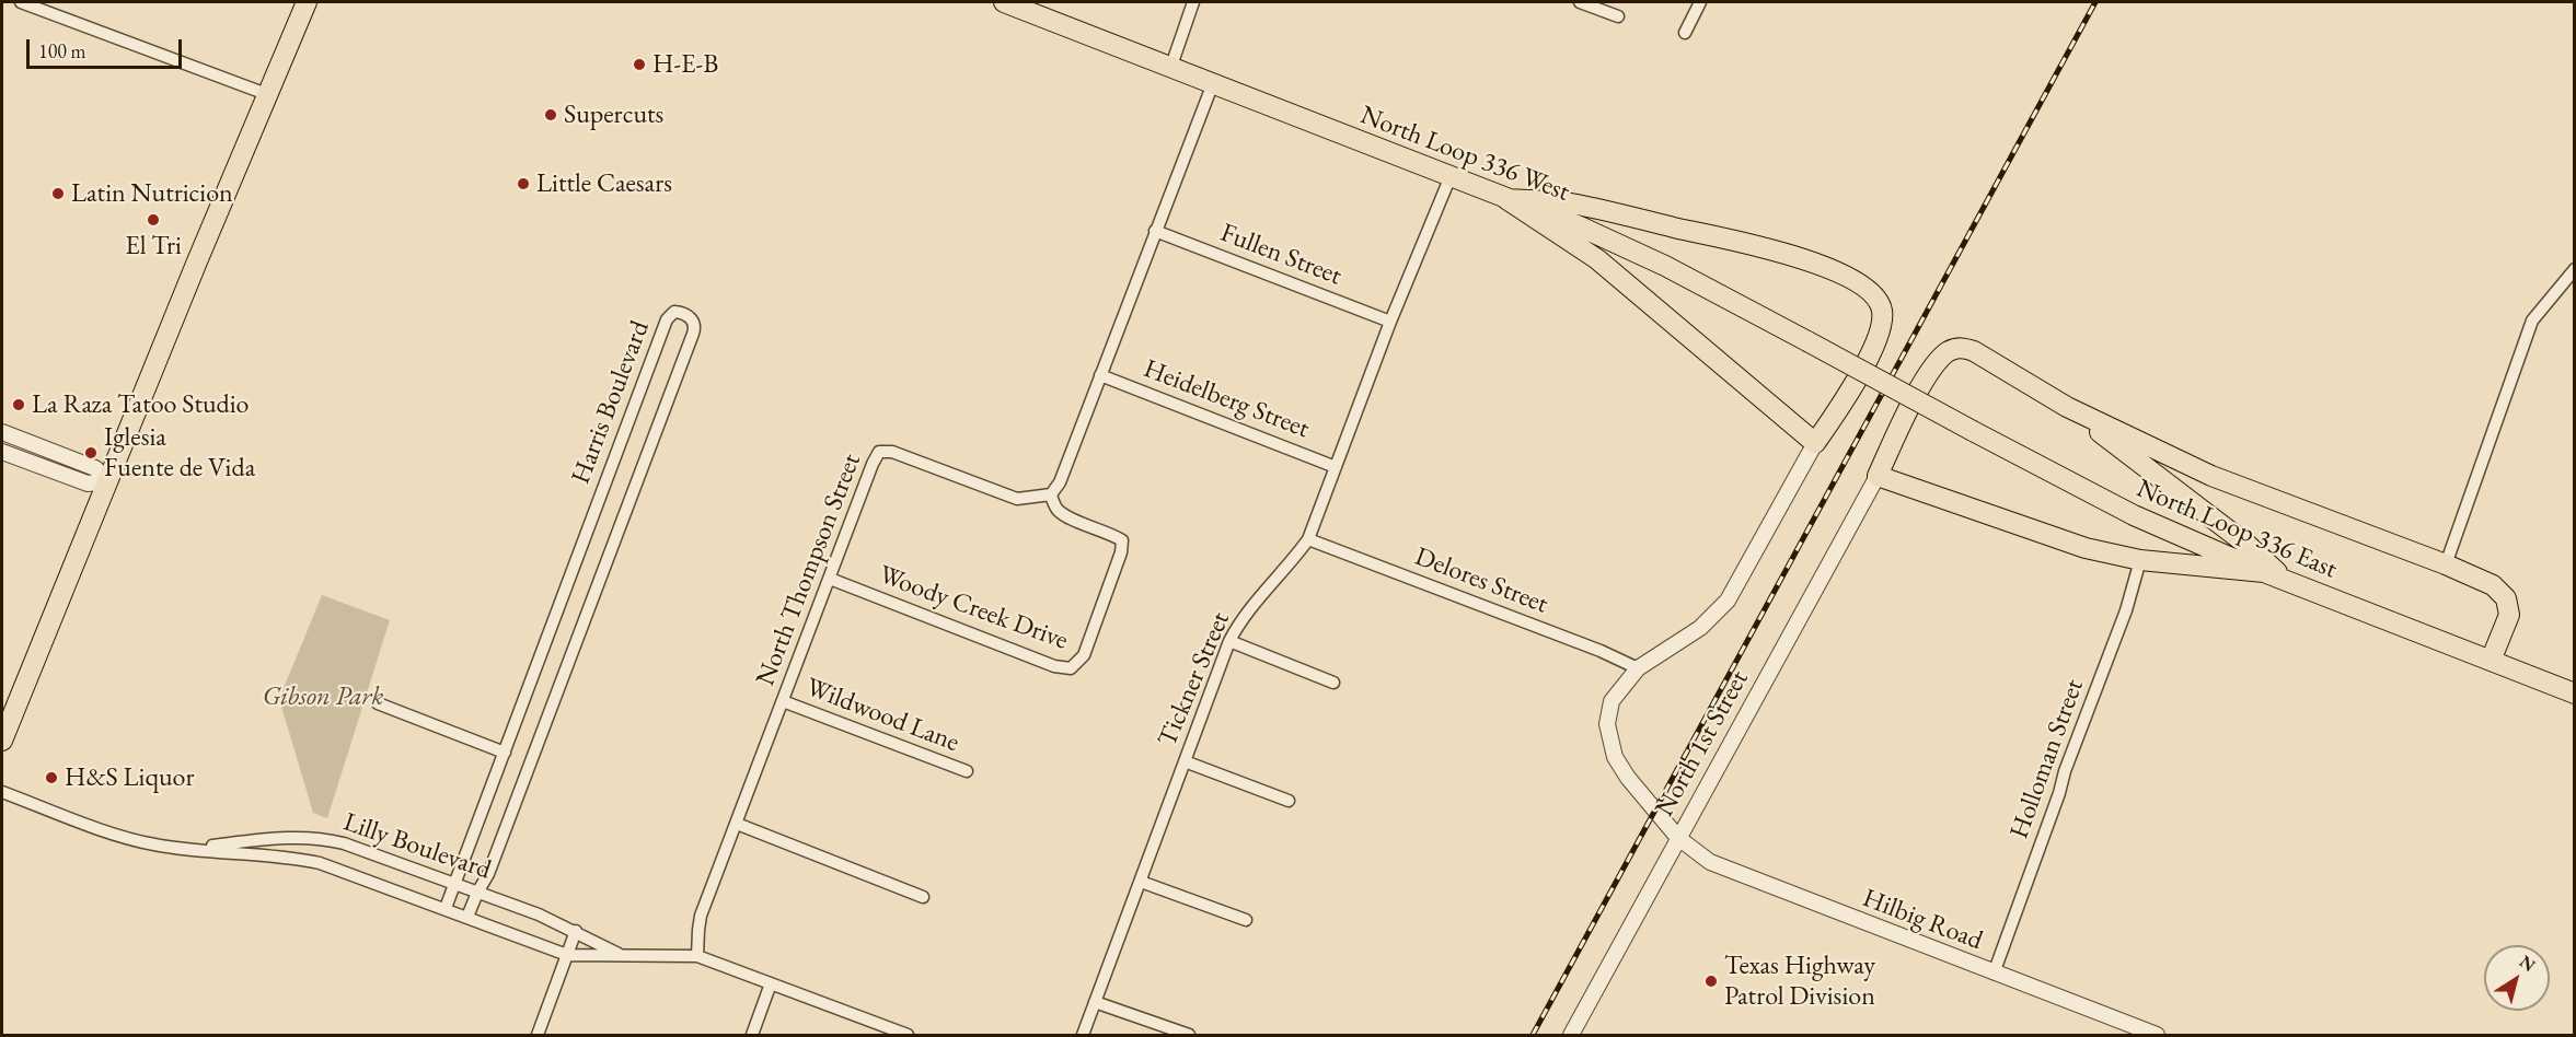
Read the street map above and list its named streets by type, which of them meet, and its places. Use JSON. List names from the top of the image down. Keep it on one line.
{"streets":{"main road":["North Loop 336 West","North Loop 336 East"],"street":["Fullen Street","Heidelberg Street","Harris Boulevard","North Thompson Street","Delores Street","Woody Creek Drive","Tickner Street","Wildwood Lane","North 1st Street","Holloman Street","Lilly Boulevard","Hilbig Road"]},"crossings":[["North Loop 336 West","North Loop 336 East"],["North Loop 336 West","Tickner Street"],["Fullen Street","Tickner Street"],["Heidelberg Street","Tickner Street"],["Harris Boulevard","Lilly Boulevard"],["North Thompson Street","Woody Creek Drive"],["North Thompson Street","Wildwood Lane"],["North Thompson Street","Lilly Boulevard"],["Delores Street","Tickner Street"],["Delores Street","Hilbig Road"],["North 1st Street","Hilbig Road"],["Holloman Street","Hilbig Road"]],"parks":["Gibson Park"],"places":["H-E-B","Supercuts","Little Caesars","Latin Nutricion","El Tri","La Raza Tatoo Studio","Iglesia Fuente de Vida","H&S Liquor","Texas Highway Patrol Division"],"scale_bar":"100 m","north":"top right"}
